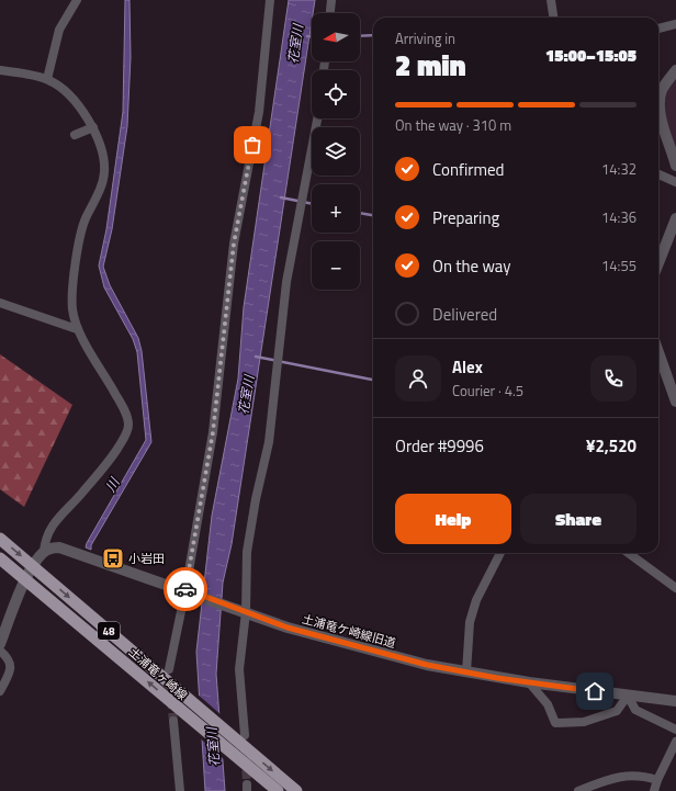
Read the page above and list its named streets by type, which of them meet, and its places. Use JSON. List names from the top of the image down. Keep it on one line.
{"streets":{"main road":["48","土浦竜ヶ崎線"],"street":["土浦竜ケ崎線旧道"]},"water":["花室川","川"],"places":{"bus stop":["小岩田"]},"north":"left","page":{"map_buttons":["+","−"],"heading":["2 min","Arriving in","15:00–15:05"],"panel":["Alex","Courier · 4.5","Order #9996","¥2,520"],"bar":"On the way · 310 m","list":[["Confirmed","14:32"],["Preparing","14:36"],["On the way","14:55"],"Delivered"],"buttons":["Help","Share"]}}
